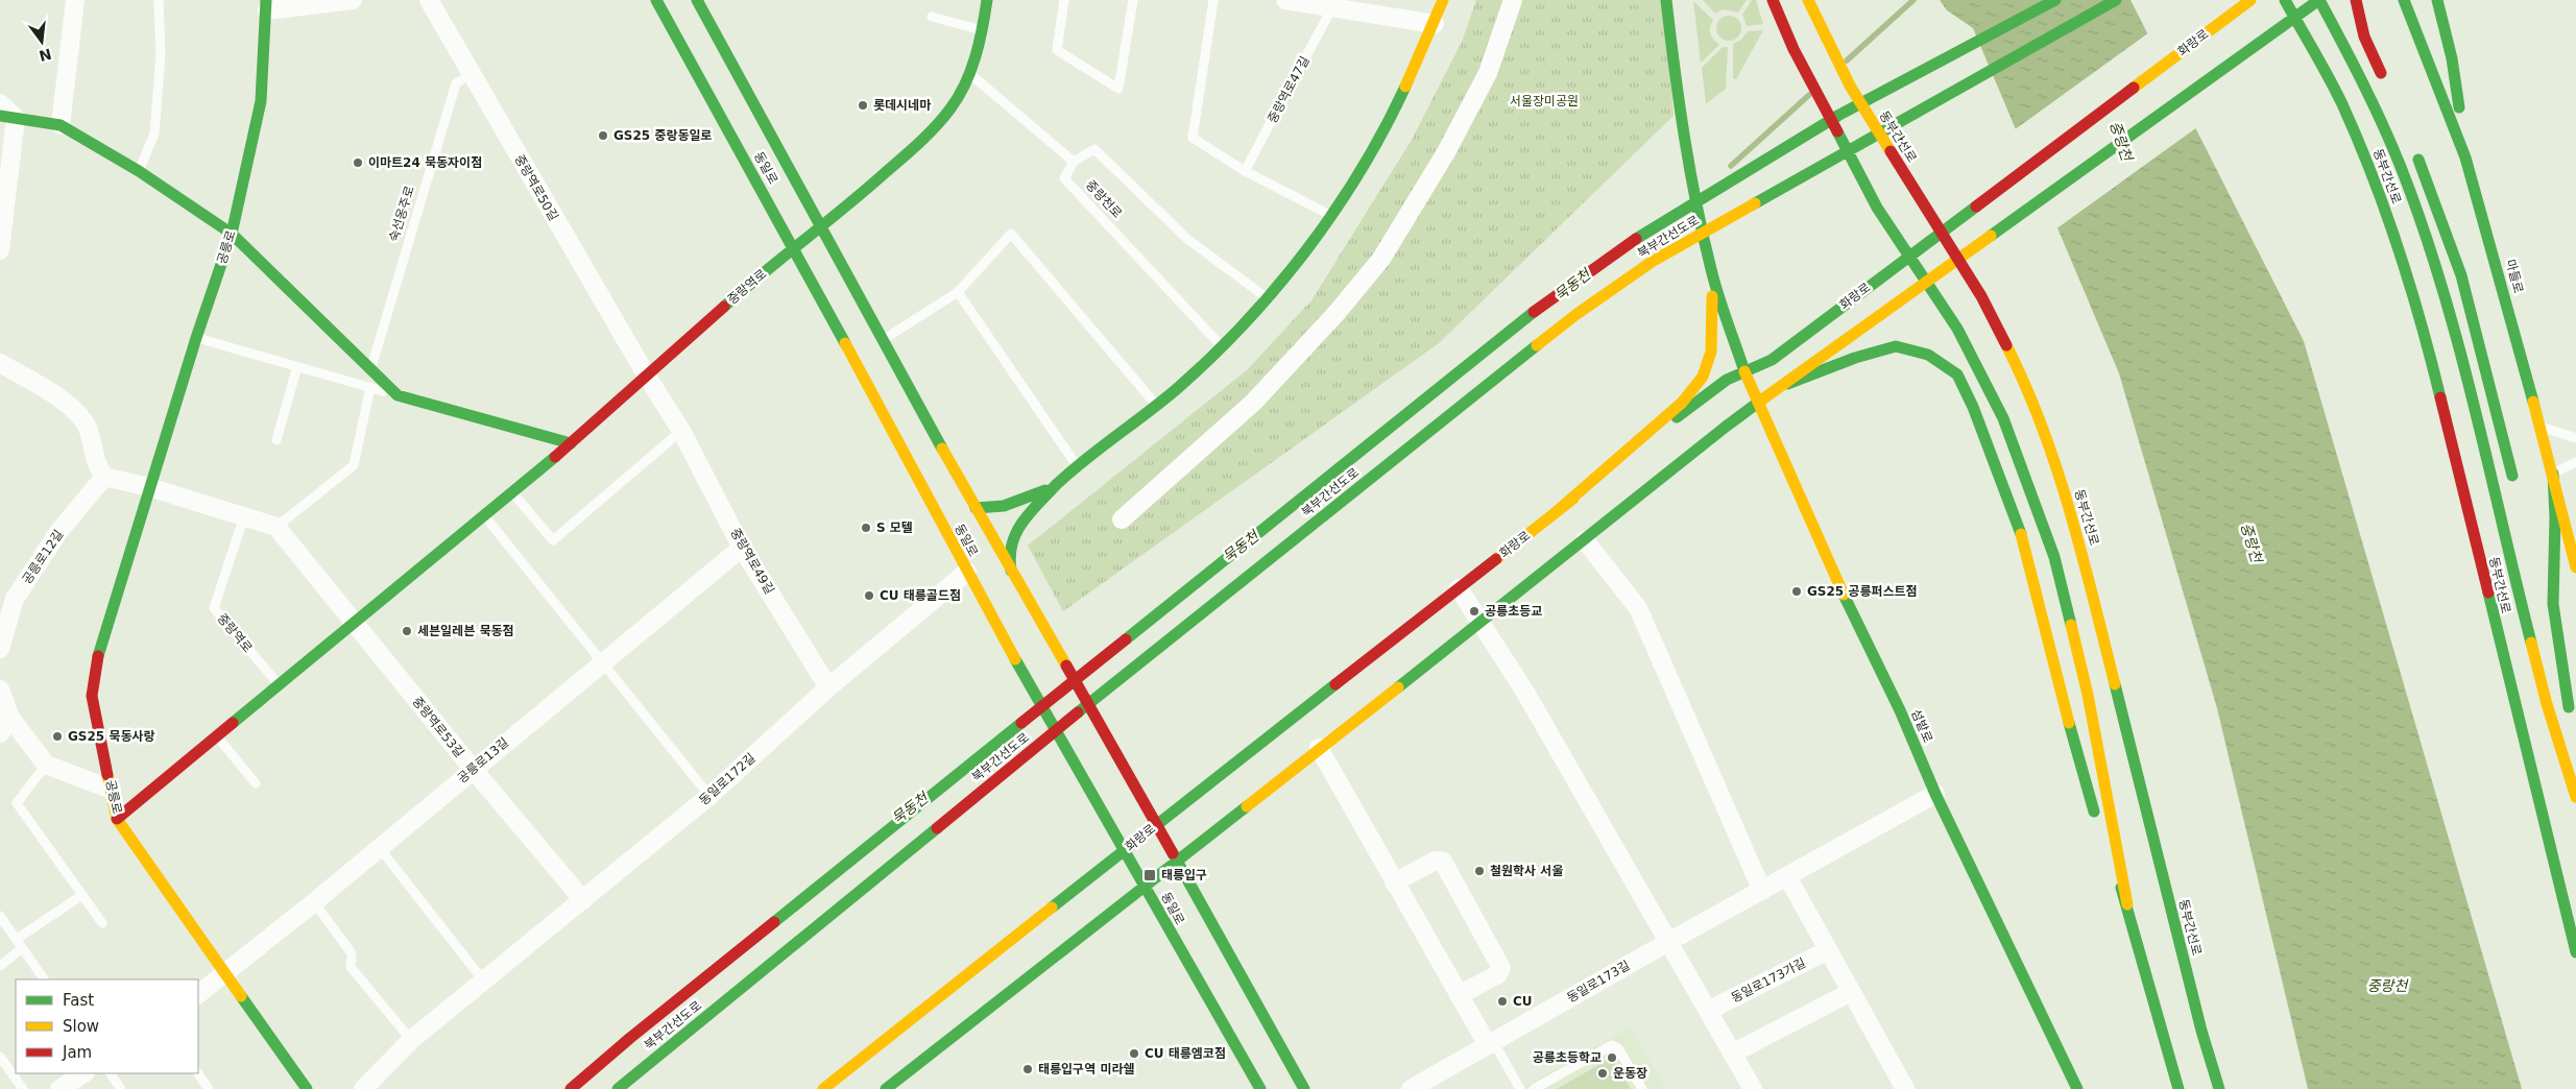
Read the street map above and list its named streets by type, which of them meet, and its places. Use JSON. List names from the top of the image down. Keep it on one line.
{"streets":{"main road":["화랑로","동부간선로","동일로","북부간선도로","공릉로","마들로","중랑역로","섬밭로"],"street":["중랑역로50길","공릉로12길","중랑역로49길","중랑역로53길","공릉로13길","동일로172길","동일로173가길","동일로173길"],"lane":["중랑역로47길","중랑천로","숙선옹주로"]},"crossings":[["화랑로","동일로"],["화랑로","섬밭로"],["동일로","중랑역로"],["동일로","동일로172길"],["중랑역로50길","숙선옹주로"],["중랑역로50길","중랑역로"],["중랑역로50길","중랑역로49길"],["공릉로","중랑역로"],["공릉로","공릉로13길"],["중랑역로","중랑역로49길"],["중랑역로","중랑역로53길"],["중랑역로49길","공릉로13길"],["중랑역로49길","동일로172길"],["섬밭로","동일로173길"],["중랑역로53길","공릉로13길"],["중랑역로53길","동일로172길"]],"water":["중랑천","묵동천"],"parks":["서울장미공원"],"places":{"other":["롯데시네마","GS25 중랑동일로","이마트24 묵동자이점","S 모텔","GS25 공릉퍼스트점","CU 태릉골드점","공릉초등교","세븐일레븐 묵동점","GS25 묵동사랑","철원학사 서울","CU","CU 태릉엠코점","공릉초등학교","태릉입구역 미라쉘","운동장"],"transit":["태릉입구"]},"legend":["Fast","Slow","Jam"],"north":"bottom"}
